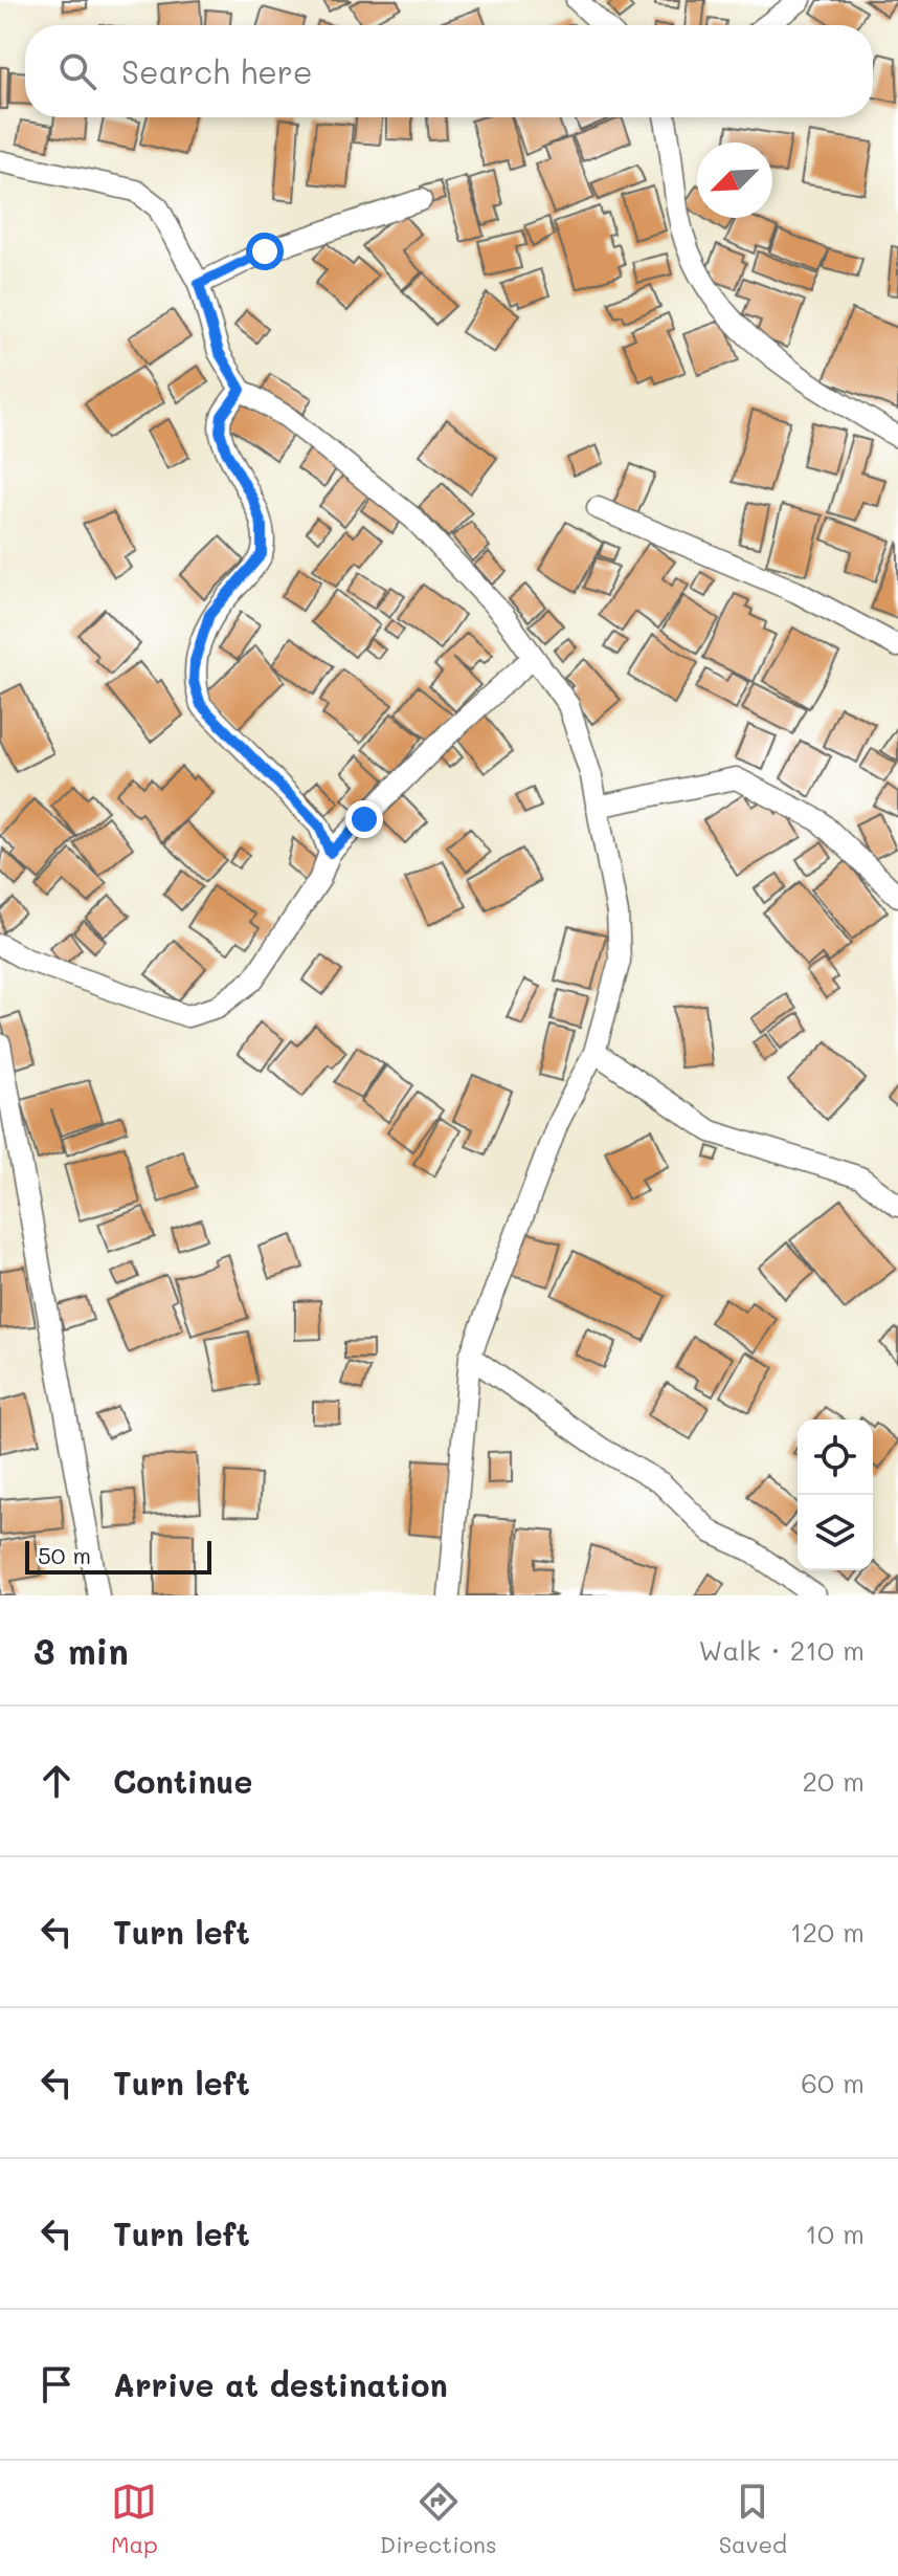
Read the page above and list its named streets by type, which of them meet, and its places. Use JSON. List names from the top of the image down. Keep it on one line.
{"scale_bar":"50 m","north":"bottom left","page":{"search":"Search here","scale":"50 m","heading":["3 min","Walk · 210 m"],"list":[["Continue","20 m"],["Turn left","120 m"],["Turn left","60 m"],["Turn left","10 m"],"Arrive at destination"],"nav":["Map","Directions","Saved"]}}
